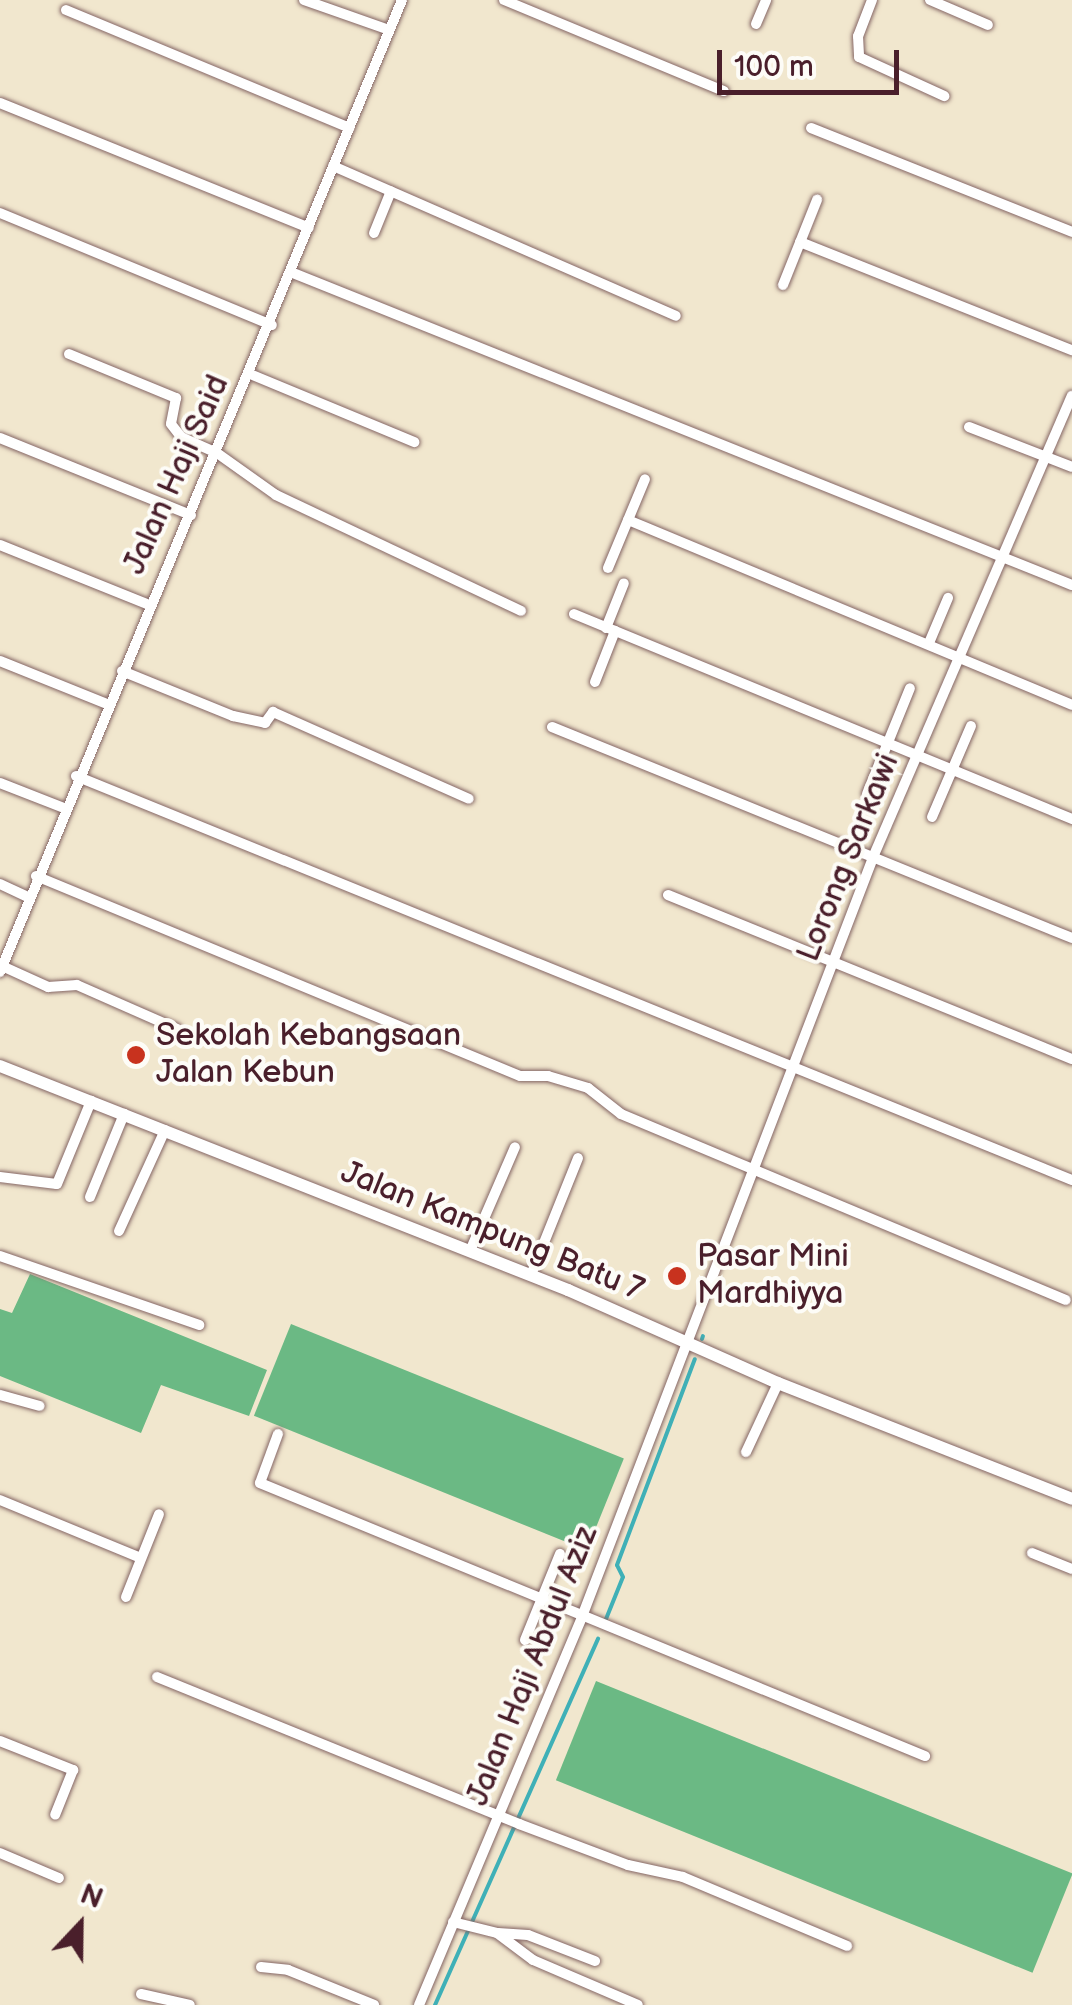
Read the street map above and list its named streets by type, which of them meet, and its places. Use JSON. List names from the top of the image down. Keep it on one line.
{"streets":{"street":["Jalan Haji Said","Lorong Sarkawi","Jalan Kampung Batu 7","Jalan Haji Abdul Aziz"]},"crossings":[["Lorong Sarkawi","Jalan Kampung Batu 7"],["Lorong Sarkawi","Jalan Haji Abdul Aziz"],["Jalan Kampung Batu 7","Jalan Haji Abdul Aziz"]],"places":["Sekolah Kebangsaan Jalan Kebun","Pasar Mini Mardhiyya"],"scale_bar":"100 m","north":"top"}
